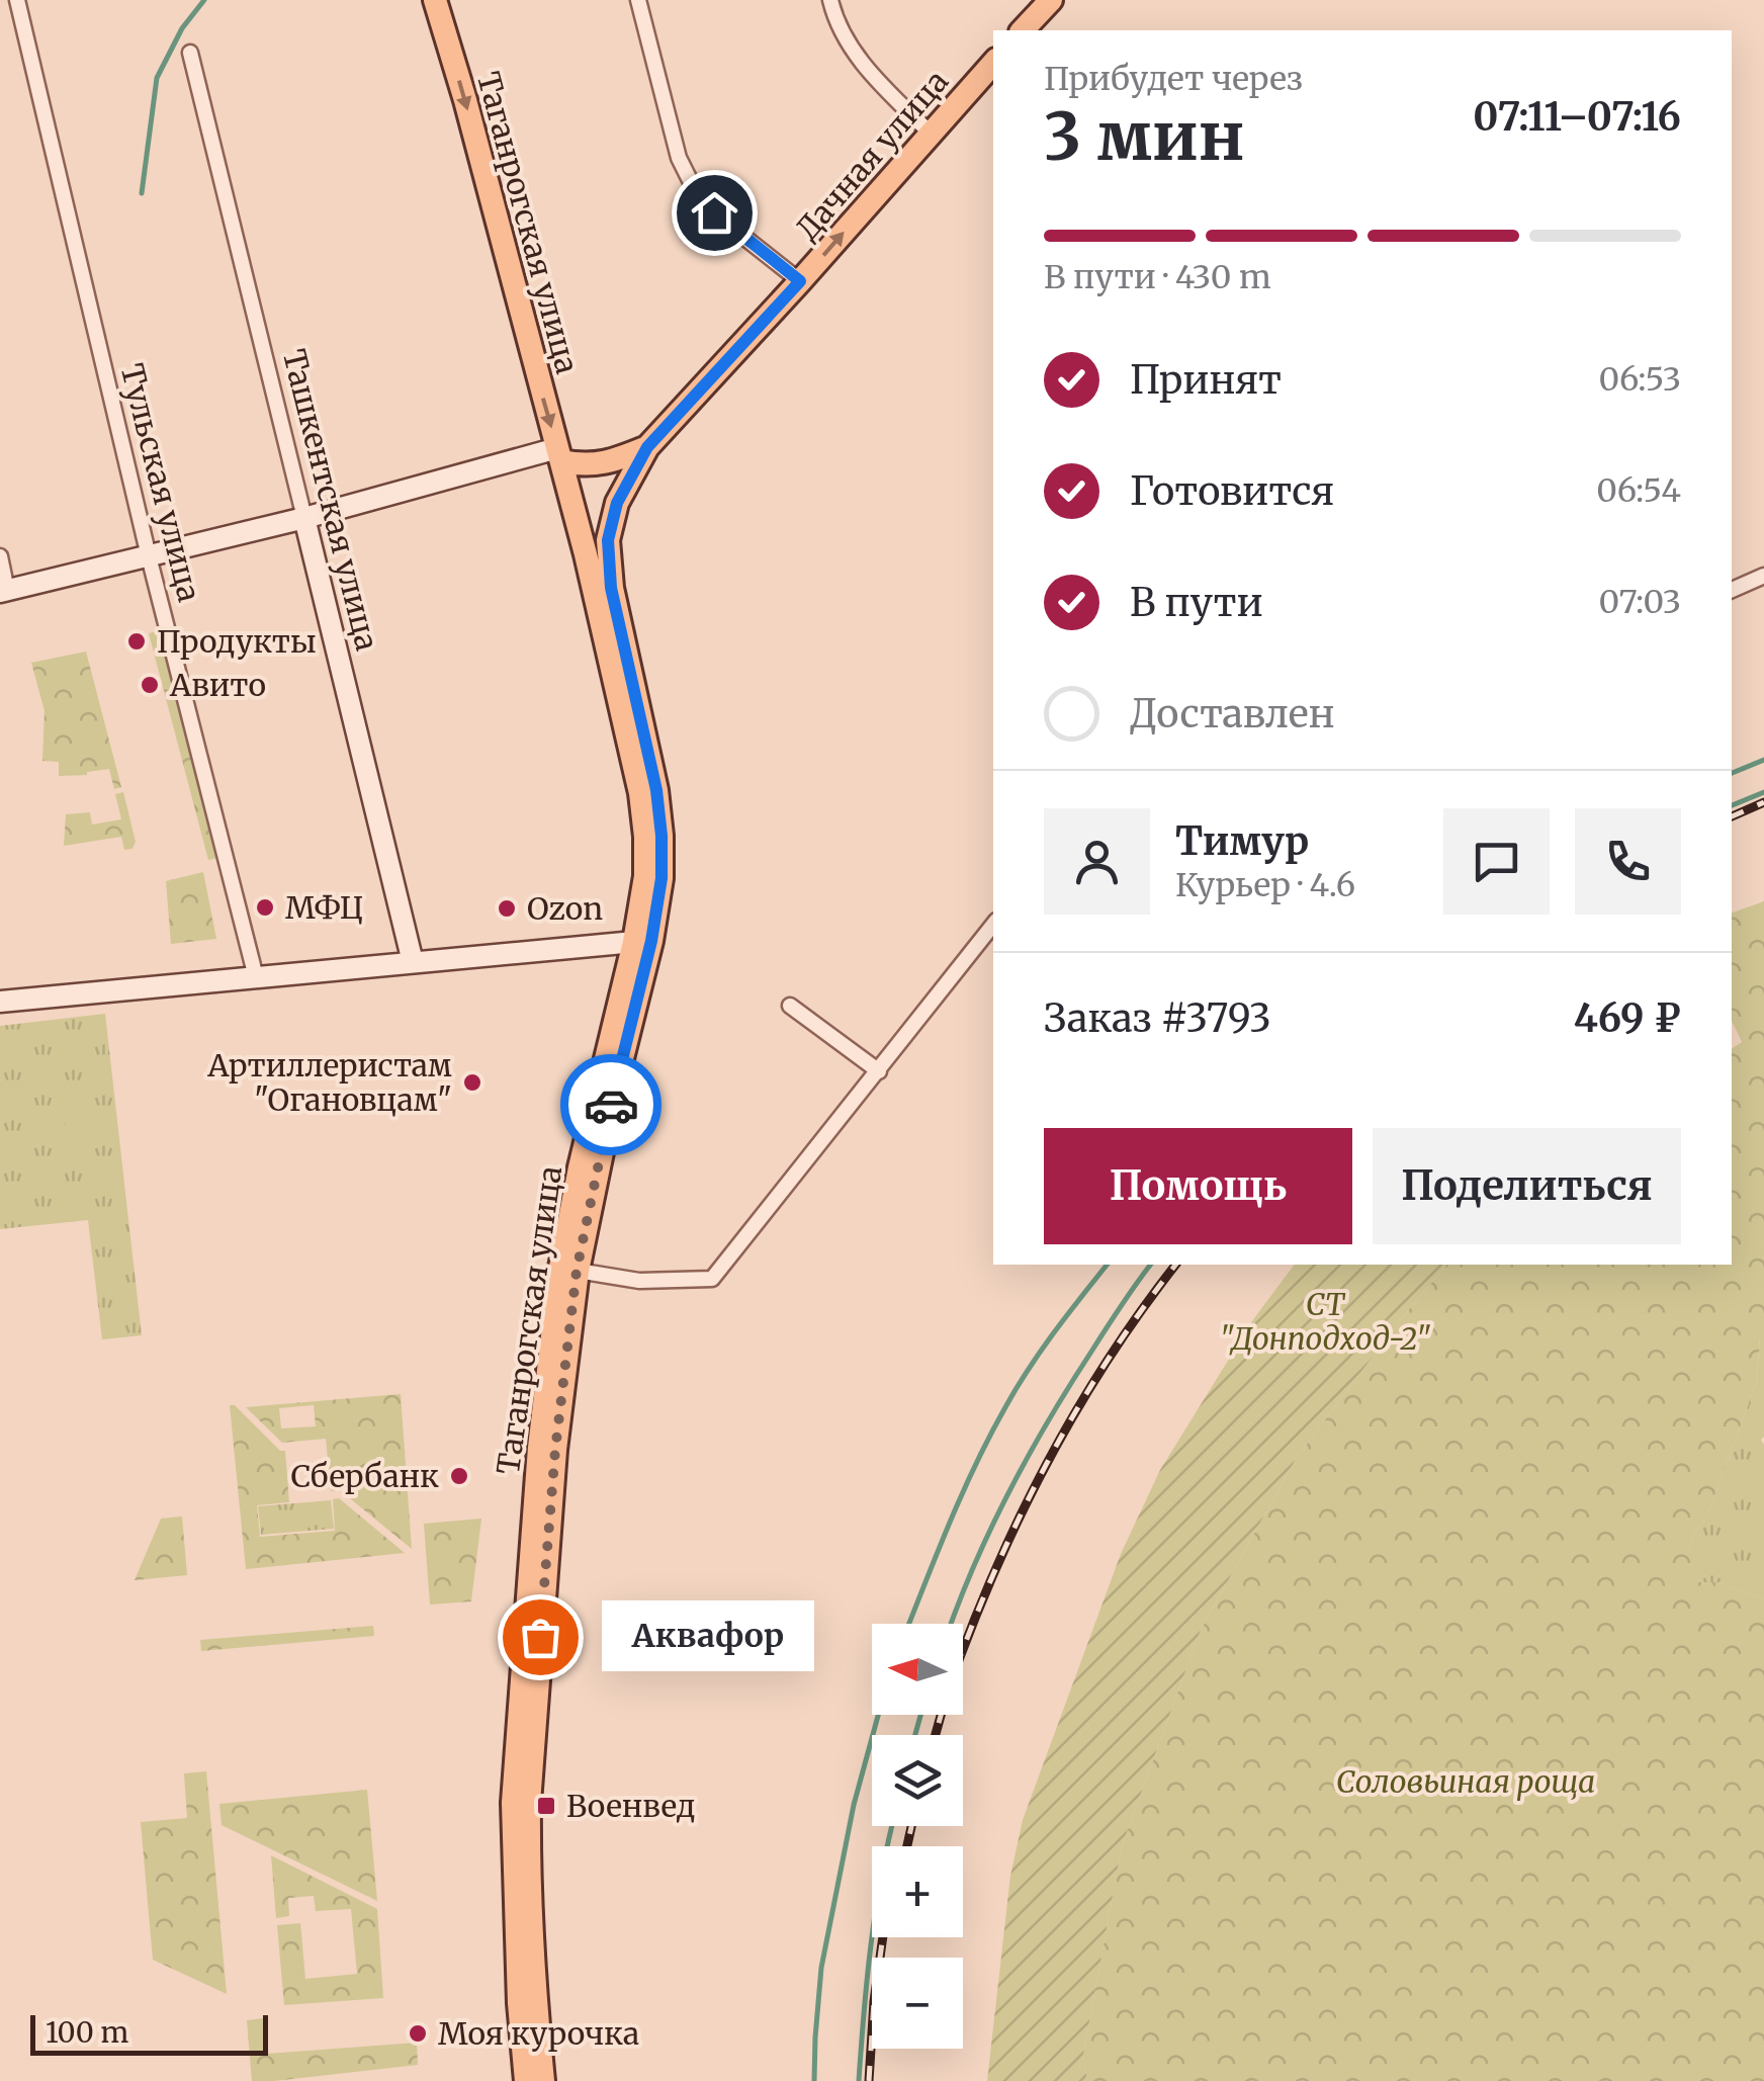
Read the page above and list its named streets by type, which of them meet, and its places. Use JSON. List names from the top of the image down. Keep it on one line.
{"streets":{"main road":["Дачная улица","Таганрогская улица"],"street":["Тульская улица","Ташкентская улица"]},"crossings":[["Дачная улица","Таганрогская улица"]],"parks":["СТ \"Донподход-2\"","Соловьиная роща"],"places":{"other":["Продукты","Авито","МФЦ","Ozon","Артиллеристам \"Огановцам\"","Сбербанк","Аквафор","Моя курочка"],"transit":["Военвед"]},"scale_bar":"100 m","north":"left","page":{"heading":["3 мин","Прибудет через","07:11–07:16"],"panel":["Тимур","Курьер · 4.6","Заказ #3793","469 ₽"],"bar":"В пути · 430 m","list":[["Принят","06:53"],["Готовится","06:54"],["В пути","07:03"],"Доставлен"],"buttons":["Помощь","Поделиться"],"bubble":"Аквафор","map_buttons":["+","−"],"scale":"100 m"}}
